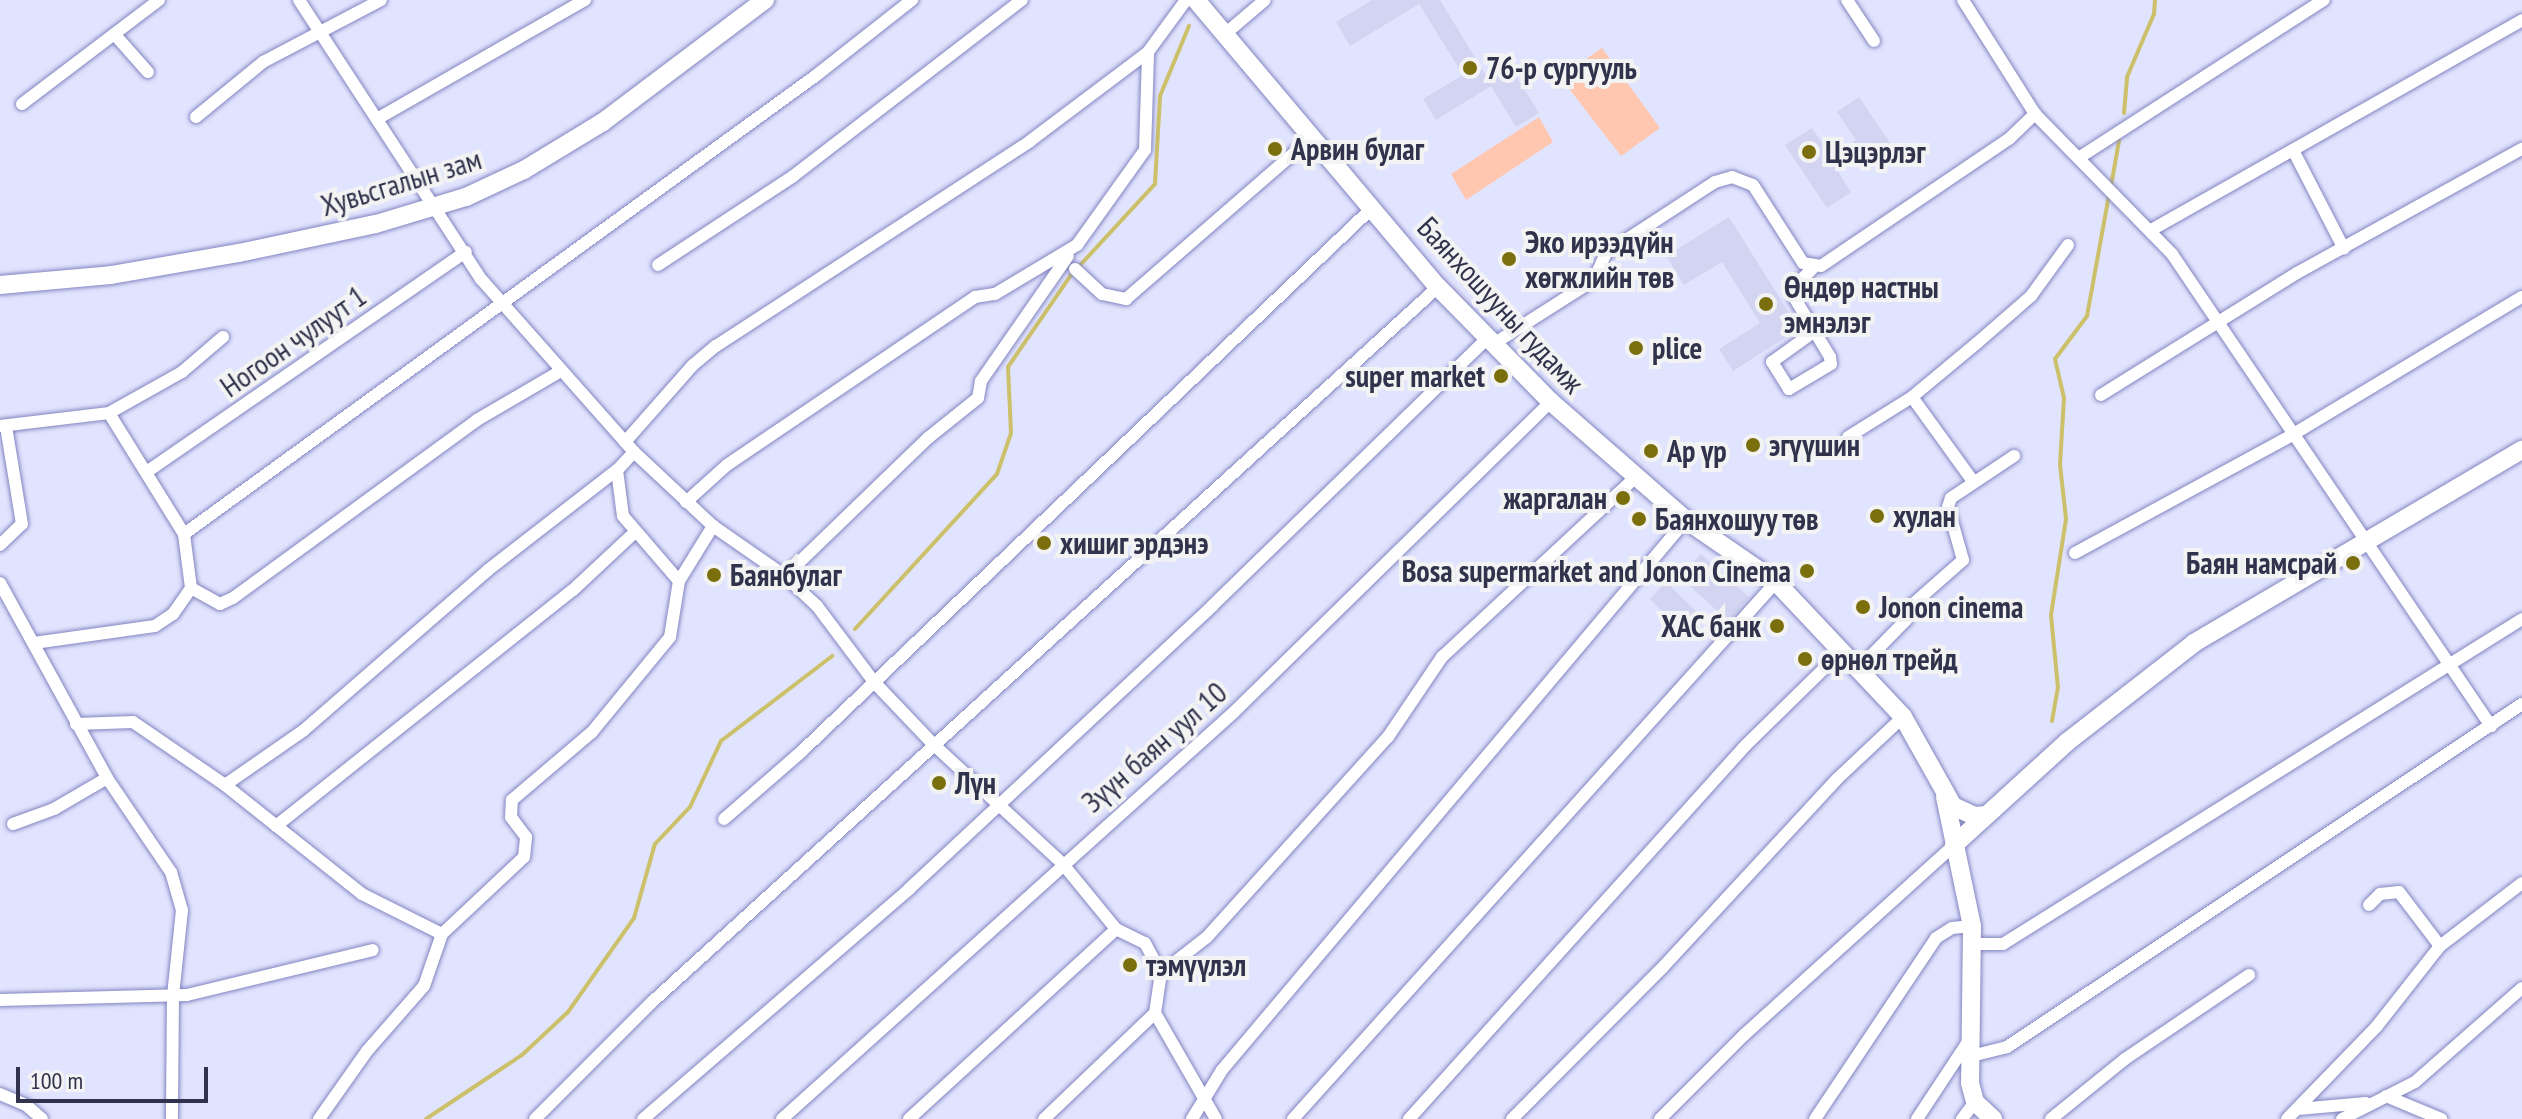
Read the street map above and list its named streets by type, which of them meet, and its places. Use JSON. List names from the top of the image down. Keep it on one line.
{"streets":{"street":["Хувьсгалын зам","Баянхошууны гудамж","Ногоон чулуут 1","Зүүн баян уул 10"]},"crossings":[["Баянхошууны гудамж","Зүүн баян уул 10"]],"places":["76-р сургууль","Арвин булаг","Цэцэрлэг","Эко ирээдүйн хөгжлийн төв","Өндөр настны эмнэлэг","plice","super market","эгүүшин","Ар үр","жаргалан","хулан","Баянхошуу төв","хишиг эрдэнэ","Баян намсрай","Bosa supermarket and Jonon Cinema","Баянбулаг","Jonon cinema","ХАС банк","өрнөл трейд","Лүн","тэмүүлэл"],"scale_bar":"100 m"}
